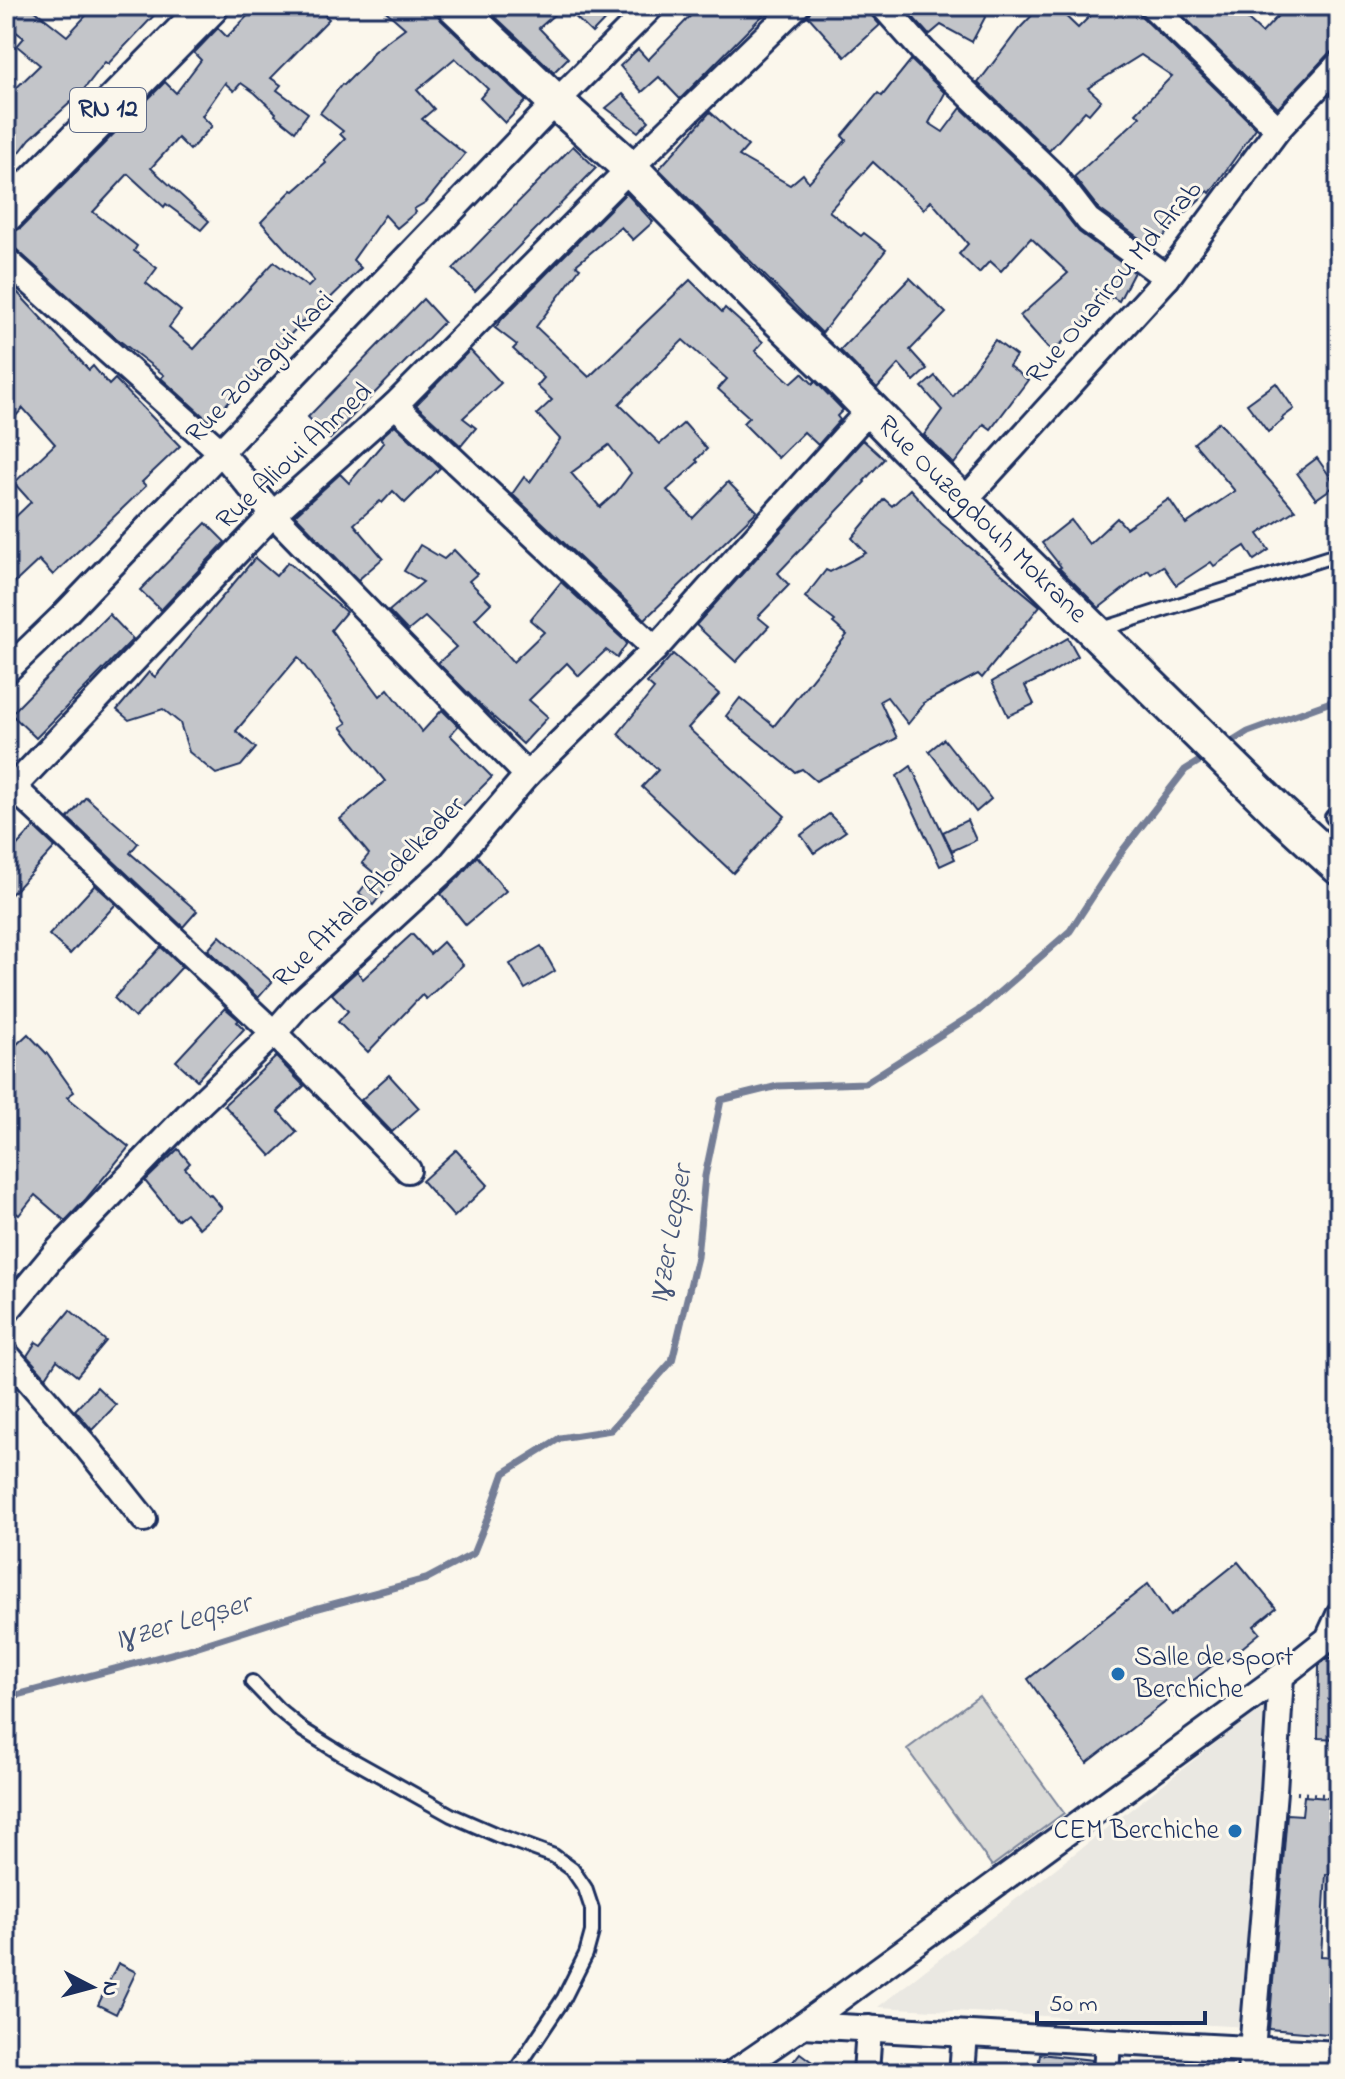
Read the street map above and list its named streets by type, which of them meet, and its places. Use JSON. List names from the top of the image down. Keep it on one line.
{"streets":{"main road":["RN 12","Rue Ouzegdouh Mokrane"],"street":["Rue Ouarirou Md Arab","Rue Zouagui Kaci","Rue Alioui Ahmed","Rue Attala Abdelkader"]},"crossings":[["Rue Ouarirou Md Arab","Rue Ouzegdouh Mokrane"],["Rue Zouagui Kaci","Rue Ouzegdouh Mokrane"],["Rue Alioui Ahmed","Rue Ouzegdouh Mokrane"],["Rue Ouzegdouh Mokrane","Rue Attala Abdelkader"]],"water":["Iɣzer Leqṣer"],"places":["Salle de sport Berchiche","CEM Berchiche"],"scale_bar":"50 m","north":"right"}
